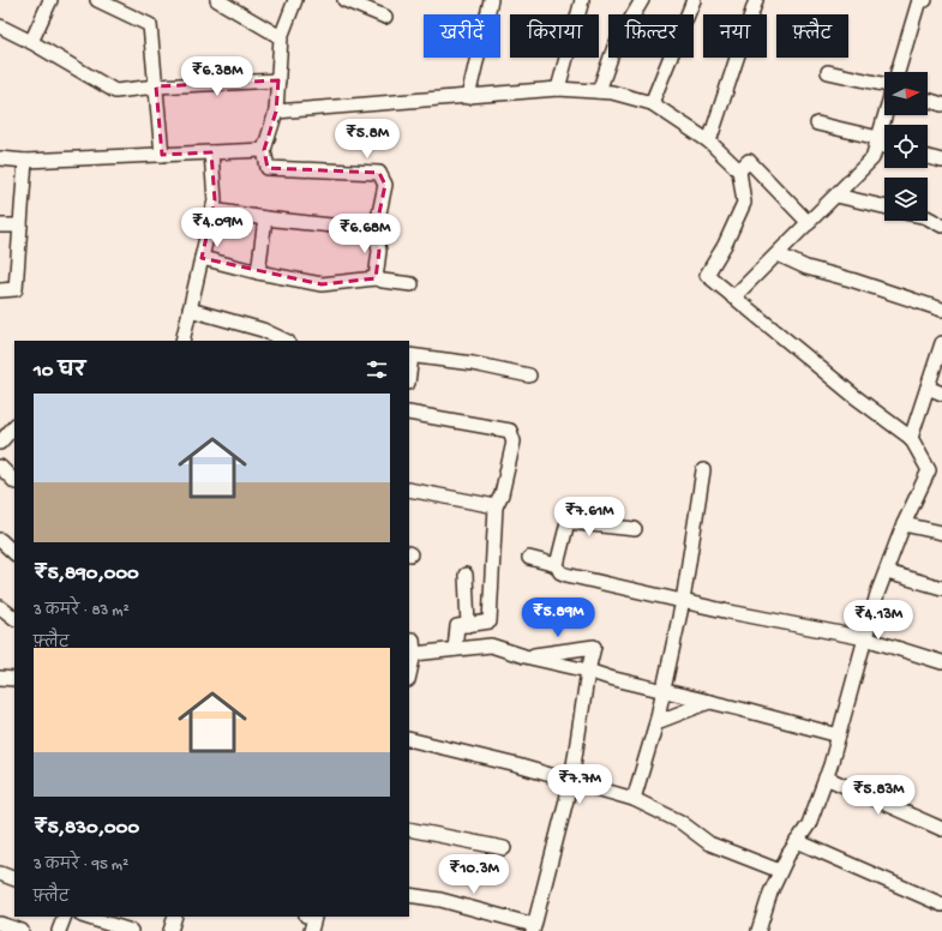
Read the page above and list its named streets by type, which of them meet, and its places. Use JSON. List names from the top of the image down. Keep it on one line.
{"north":"right","page":{"chip":["खरीदें","किराया","फ़िल्टर","नया","फ़्लैट"],"price":["₹6.38M","₹5.8M","₹4.09M","₹6.68M","₹7.61M","₹5.89M","₹4.13M","₹7.7M","₹5.83M","₹10.3M"],"heading":"10 घर","list":[{"name":"₹5,890,000","note":"3 कमरे · 83 m² · फ़्लैट"},{"name":"₹5,830,000","note":"3 कमरे · 95 m² · फ़्लैट"}]}}
